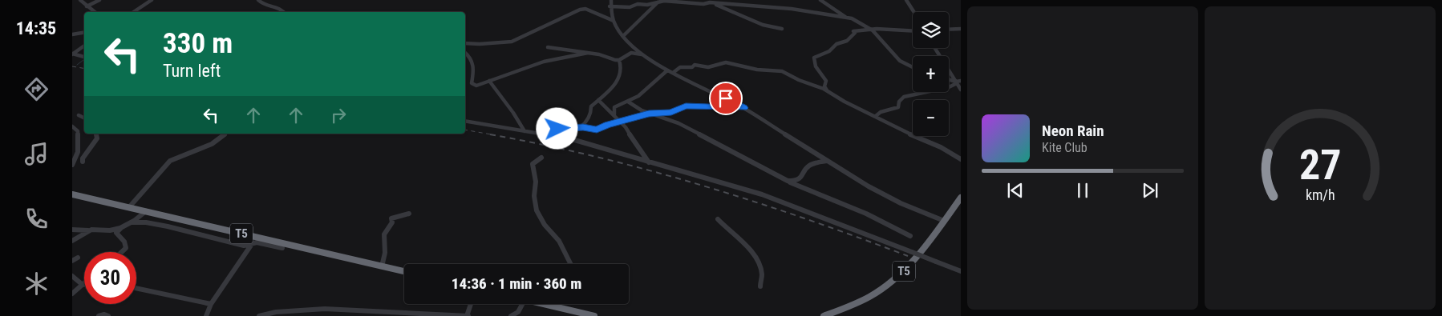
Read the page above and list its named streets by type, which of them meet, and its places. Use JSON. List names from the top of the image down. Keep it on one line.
{"streets":{"highway":["T5"]},"page":{"tabs":"14:35","map_buttons":["+","−"],"turn":["330 m","Turn left"],"song":["Neon Rain","Kite Club"],"limit":"30","trip":"14:36 · 1 min · 360 m","gauge":["27","km/h"]}}
